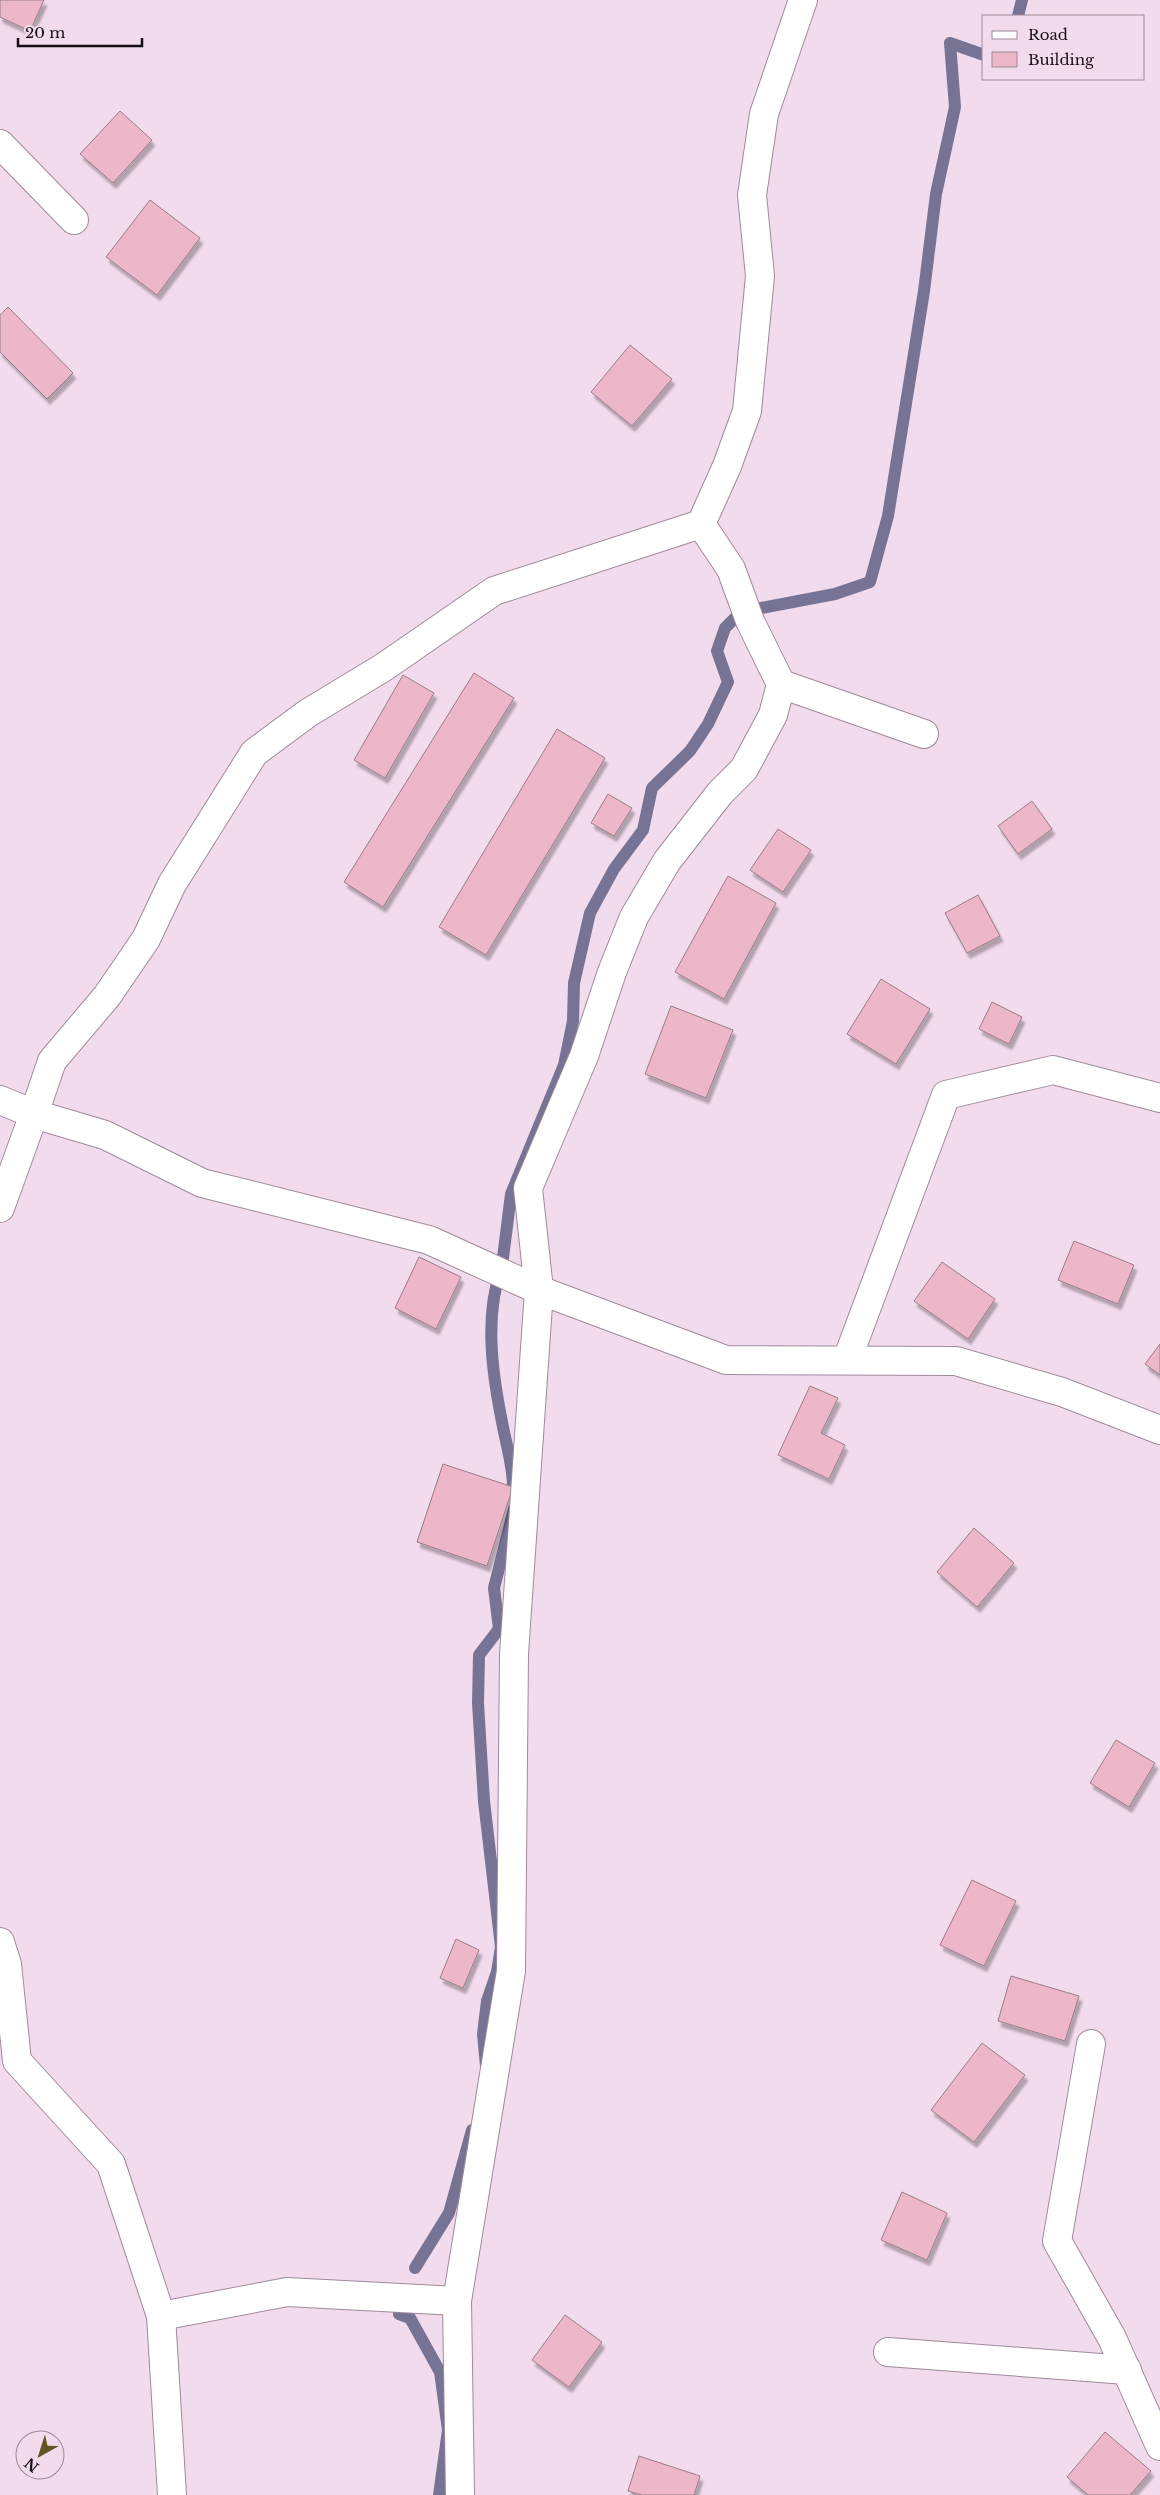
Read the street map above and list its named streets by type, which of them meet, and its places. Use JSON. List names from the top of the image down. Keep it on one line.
{"legend":["Road","Building"],"scale_bar":"20 m","north":"bottom left"}
